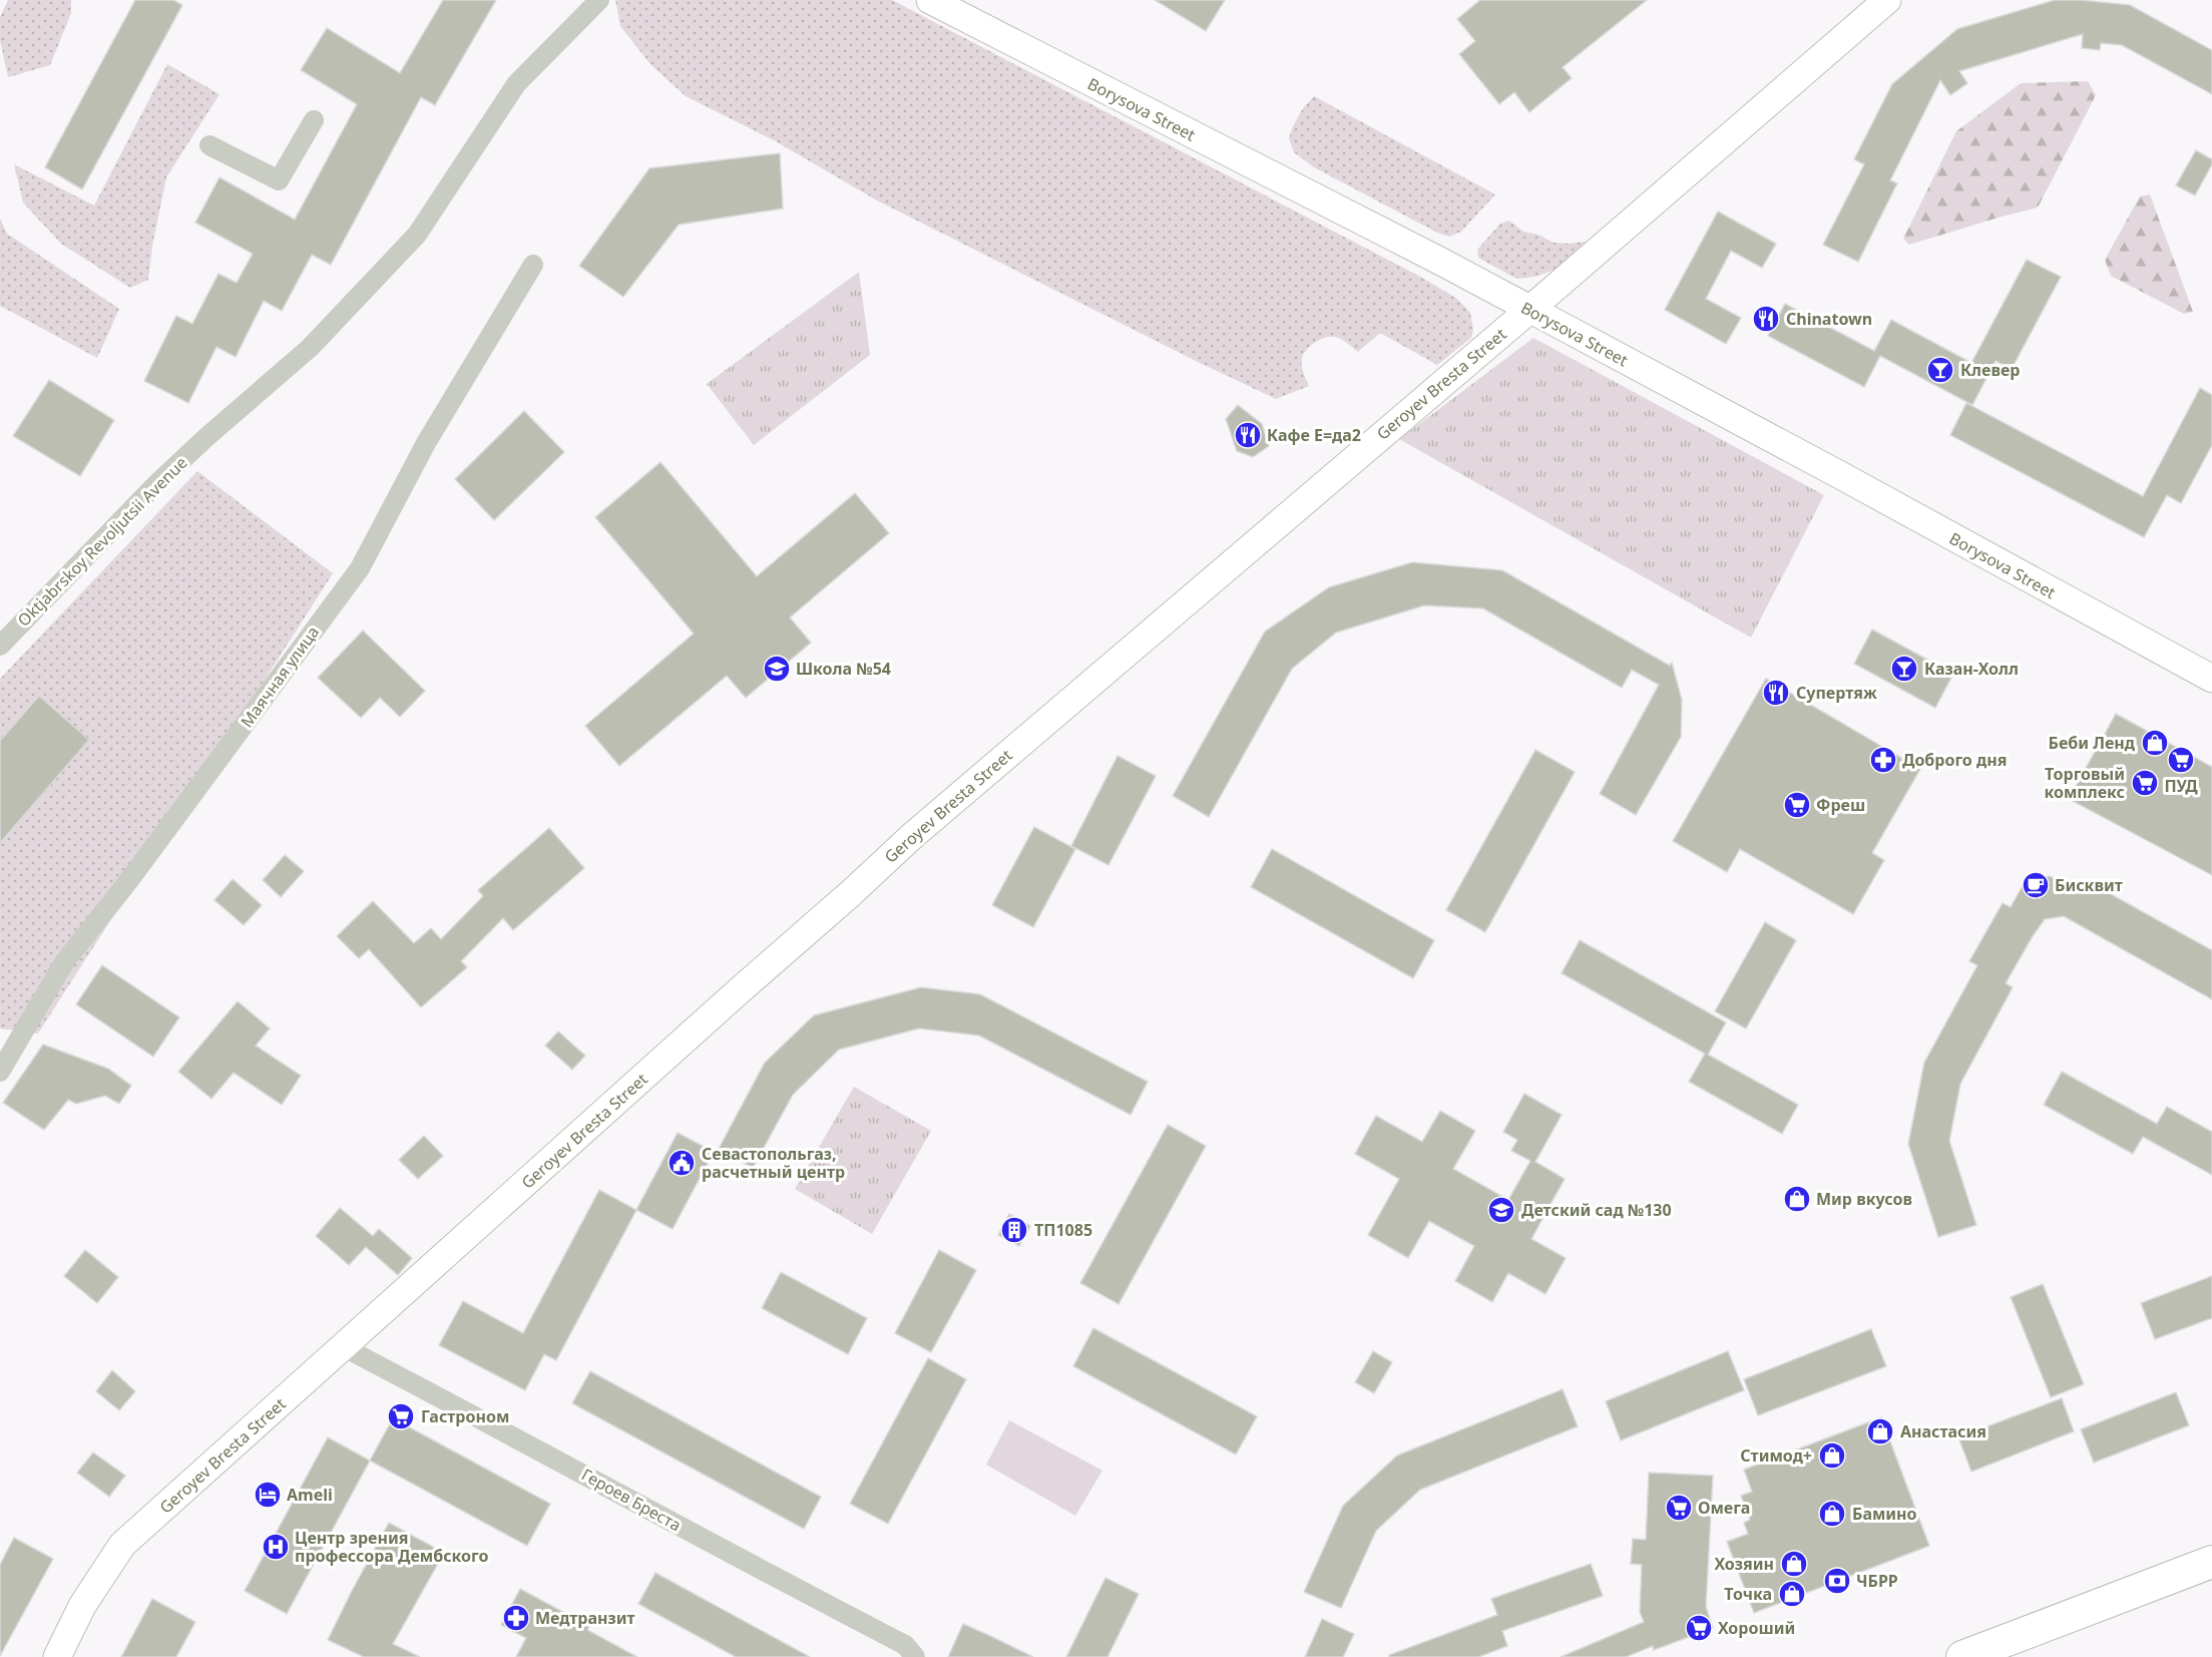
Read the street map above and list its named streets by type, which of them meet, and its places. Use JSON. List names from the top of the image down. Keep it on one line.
{"streets":{"street":["Borysova Street","Geroyev Bresta Street","Oktjabrskoy Revoljutsii Avenue","Маячная улица","Героев Бреста"]},"crossings":[["Borysova Street","Geroyev Bresta Street"],["Geroyev Bresta Street","Героев Бреста"]],"places":{"restaurant":["Chinatown","Кафе Е=да2","Супертяж"],"bar":["Клевер","Казан-Холл"],"school or university":["Школа №54","Детский сад №130"],"shop":["Беби Ленд","Мир вкусов","Анастасия","Стимод+","Бамино","Хозяин","Точка"],"pharmacy":["Доброго дня","Медтранзит"],"supermarket":["ПУД","Торговый комплекс","Фреш","Гастроном","Омега","Хороший"],"cafe":["Бисквит"],"public building":["Севастопольгаз, расчетный центр"],"building":["ТП1085"],"hotel":["Ameli"],"hospital":["Центр зрения профессора Дембского"],"bank":["ЧБРР"]}}
